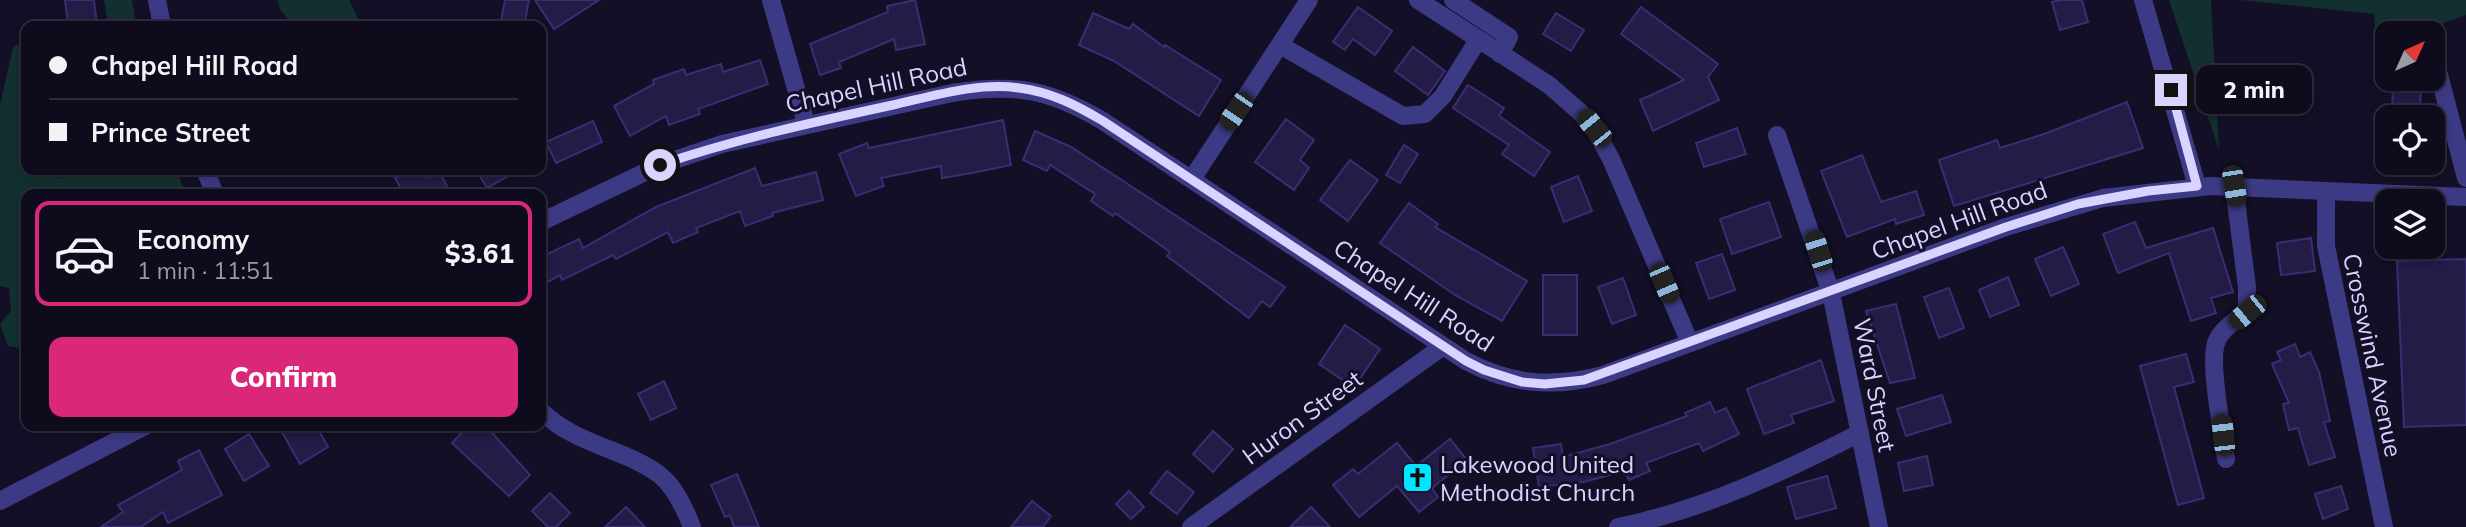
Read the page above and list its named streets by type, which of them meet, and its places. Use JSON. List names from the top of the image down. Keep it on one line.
{"streets":{"street":["Chapel Hill Road","Crosswind Avenue","Ward Street","Huron Street"]},"crossings":[["Chapel Hill Road","Crosswind Avenue"],["Chapel Hill Road","Ward Street"],["Chapel Hill Road","Huron Street"]],"places":{"church":["Lakewood United Methodist Church"]},"north":"top right","page":{"banner":["Chapel Hill Road","Prince Street"],"bubble":"2 min","list":[{"name":"Economy","note":"1 min · 11:51","value":"$3.61"}],"buttons":"Confirm"}}
